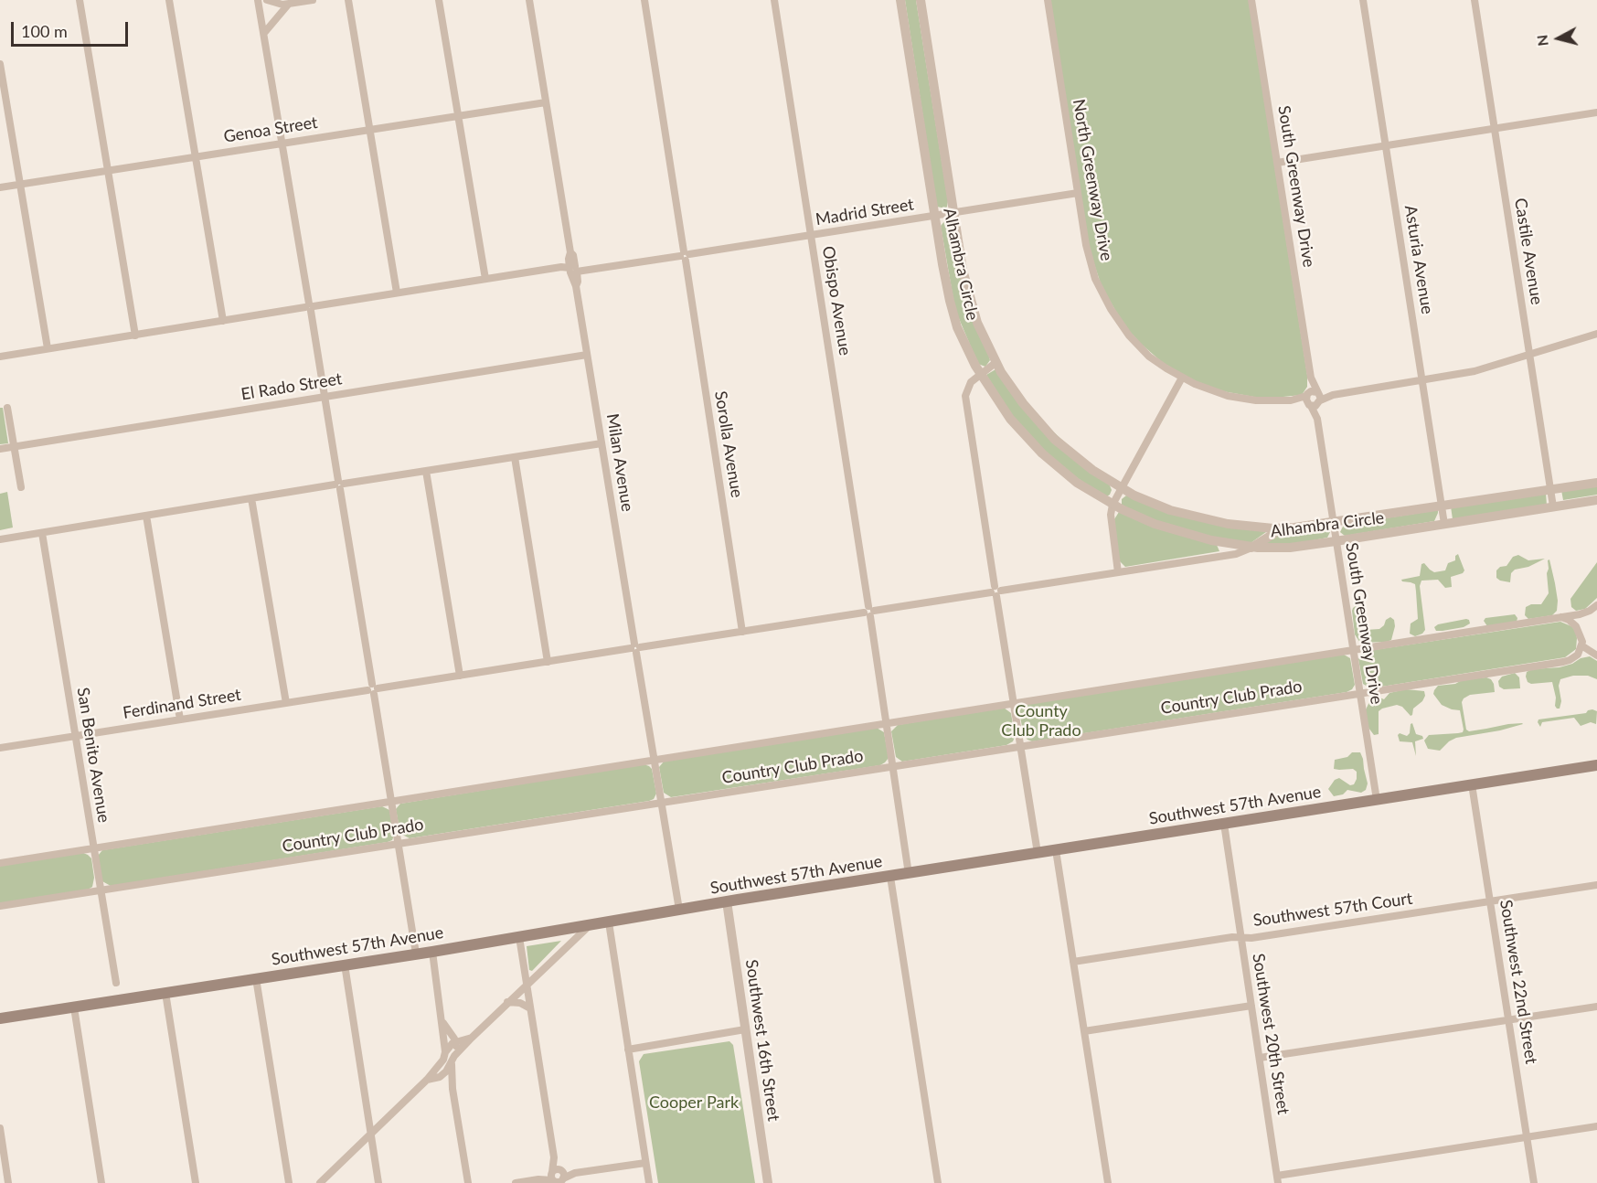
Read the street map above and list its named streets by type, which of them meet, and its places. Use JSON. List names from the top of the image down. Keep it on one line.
{"streets":{"main road":["Southwest 57th Avenue"],"street":["Genoa Street","North Greenway Drive","South Greenway Drive","Madrid Street","Castile Avenue","Asturia Avenue","Alhambra Circle","Obispo Avenue","El Rado Street","Sorolla Avenue","Milan Avenue","Country Club Prado","Ferdinand Street","San Benito Avenue","Southwest 57th Court","Southwest 22nd Street","Southwest 20th Street","Southwest 16th Street"]},"crossings":[["Genoa Street","Milan Avenue"],["North Greenway Drive","South Greenway Drive"],["North Greenway Drive","Madrid Street"],["North Greenway Drive","Castile Avenue"],["North Greenway Drive","Asturia Avenue"],["South Greenway Drive","Alhambra Circle"],["South Greenway Drive","Country Club Prado"],["South Greenway Drive","Southwest 57th Avenue"],["Madrid Street","Alhambra Circle"],["Madrid Street","Obispo Avenue"],["Madrid Street","Sorolla Avenue"],["Madrid Street","Milan Avenue"],["Castile Avenue","Alhambra Circle"],["Asturia Avenue","Alhambra Circle"],["Alhambra Circle","Ferdinand Street"],["Obispo Avenue","Country Club Prado"],["Obispo Avenue","Ferdinand Street"],["Obispo Avenue","Southwest 57th Avenue"],["El Rado Street","Milan Avenue"],["Sorolla Avenue","Ferdinand Street"],["Milan Avenue","Country Club Prado"],["Milan Avenue","Ferdinand Street"],["Milan Avenue","Southwest 57th Avenue"],["Country Club Prado","San Benito Avenue"],["Ferdinand Street","San Benito Avenue"],["Southwest 57th Avenue","Southwest 22nd Street"],["Southwest 57th Avenue","Southwest 20th Street"],["Southwest 57th Avenue","Southwest 16th Street"],["Southwest 57th Court","Southwest 22nd Street"],["Southwest 57th Court","Southwest 20th Street"]],"parks":["County Club Prado","Cooper Park"],"scale_bar":"100 m","north":"left"}
